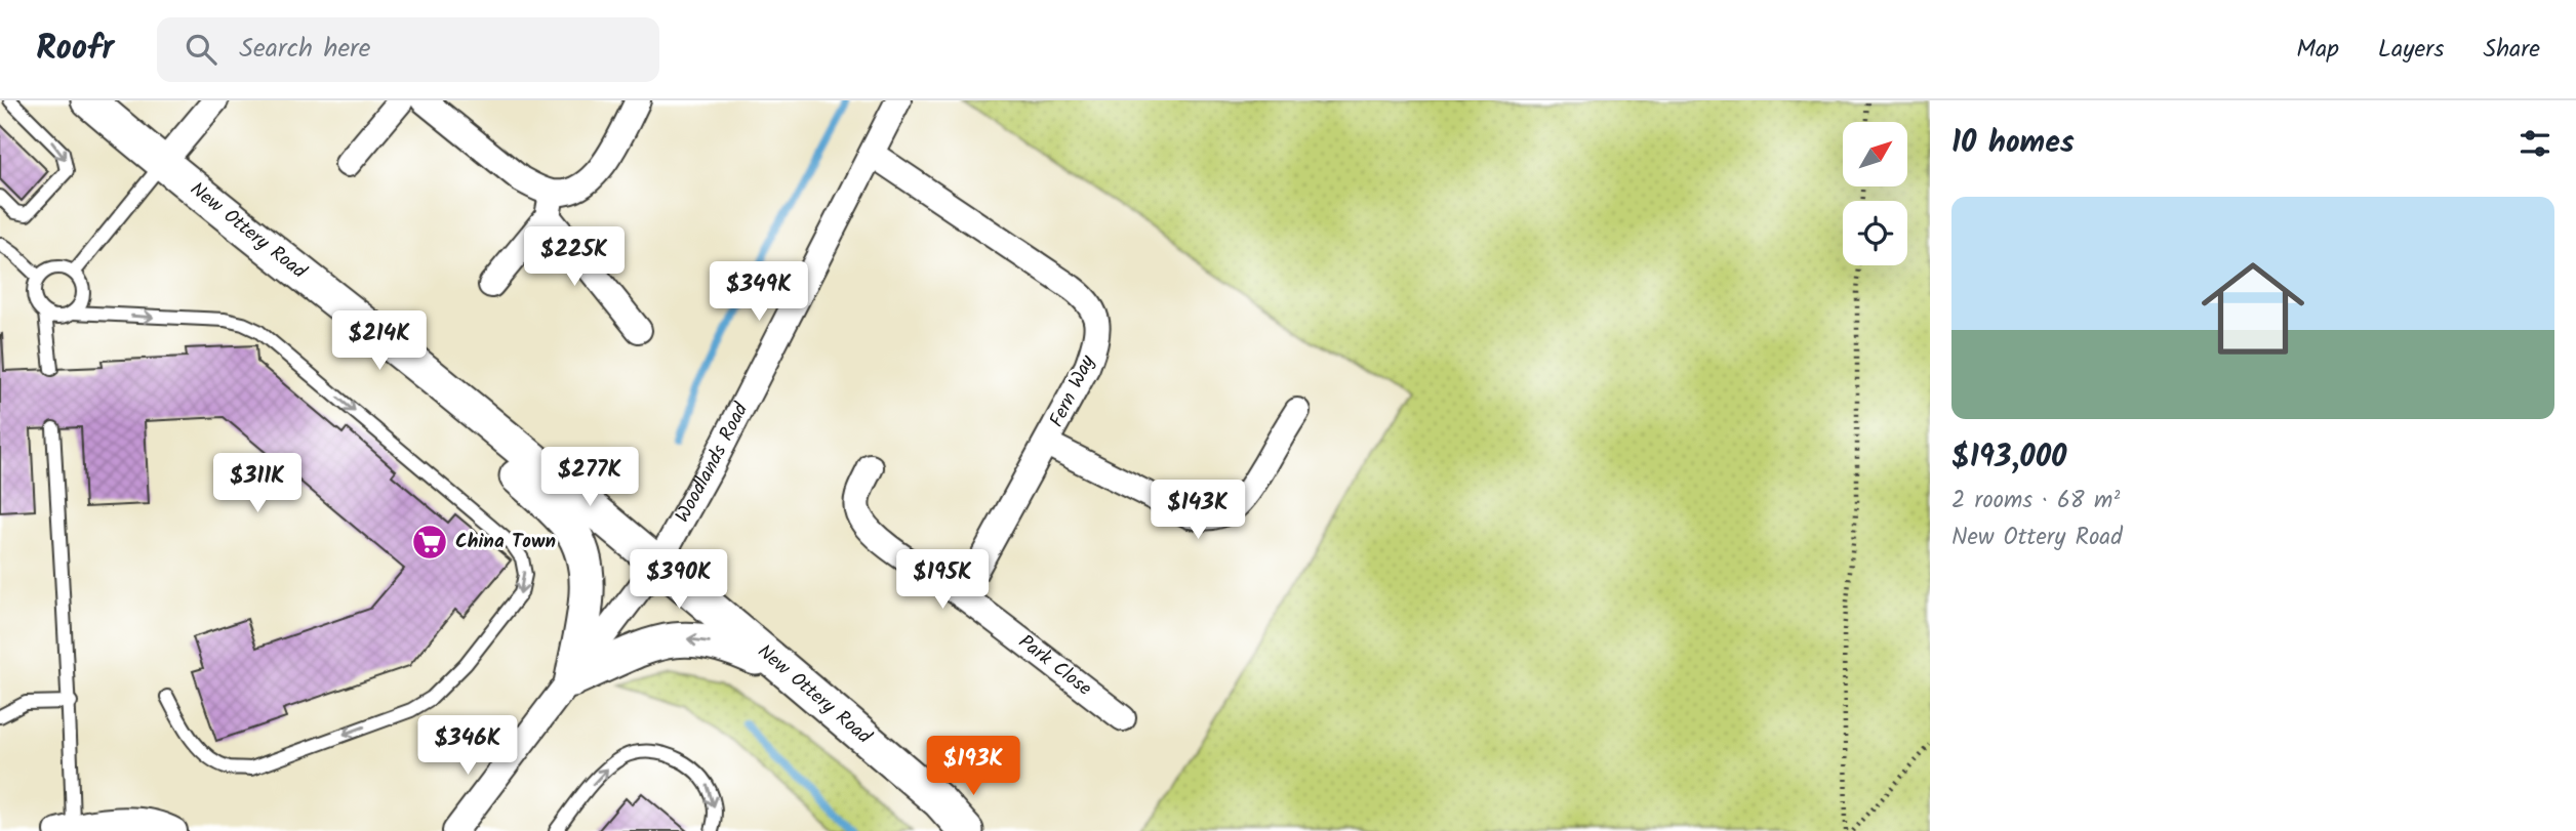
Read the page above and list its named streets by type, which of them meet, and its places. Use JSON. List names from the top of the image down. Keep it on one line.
{"streets":{"main road":["New Ottery Road"],"street":["Fern Way","Woodlands Road","Park Close"]},"crossings":[["New Ottery Road","Woodlands Road"],["Fern Way","Woodlands Road"],["Fern Way","Park Close"]],"places":{"supermarket":["China Town"]},"north":"top right","page":{"header":"Roofr","search":"Search here","nav":["Map","Layers","Share"],"heading":"10 homes","list":[{"name":"$193,000","note":"2 rooms · 68 m² · New Ottery Road"}],"price":["$225K","$349K","$214K","$277K","$311K","$143K","$390K","$195K","$346K","$193K"]}}
